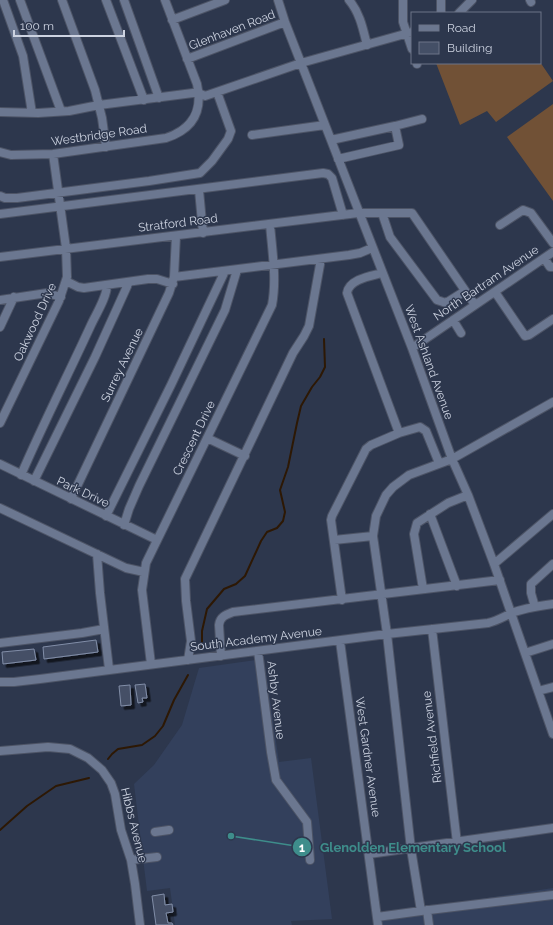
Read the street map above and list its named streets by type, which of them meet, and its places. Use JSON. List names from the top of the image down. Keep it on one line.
{"streets":{"street":["Glenhaven Road","Westbridge Road","Stratford Road","North Bartram Avenue","Oakwood Drive","West Ashland Avenue","Surrey Avenue","Crescent Drive","Park Drive","South Academy Avenue","Ashby Avenue","Richfield Avenue","West Gardner Avenue","Hibbs Avenue"]},"crossings":[["Glenhaven Road","West Ashland Avenue"],["Westbridge Road","Oakwood Drive"],["Stratford Road","Oakwood Drive"],["Stratford Road","West Ashland Avenue"],["Stratford Road","Surrey Avenue"],["Stratford Road","Crescent Drive"],["North Bartram Avenue","West Ashland Avenue"],["West Ashland Avenue","South Academy Avenue"],["Surrey Avenue","Park Drive"],["Crescent Drive","Park Drive"],["Crescent Drive","South Academy Avenue"],["South Academy Avenue","Ashby Avenue"],["South Academy Avenue","Richfield Avenue"],["South Academy Avenue","West Gardner Avenue"]],"places":["Glenolden Elementary School"],"legend":["Road","Building"],"scale_bar":"100 m"}
